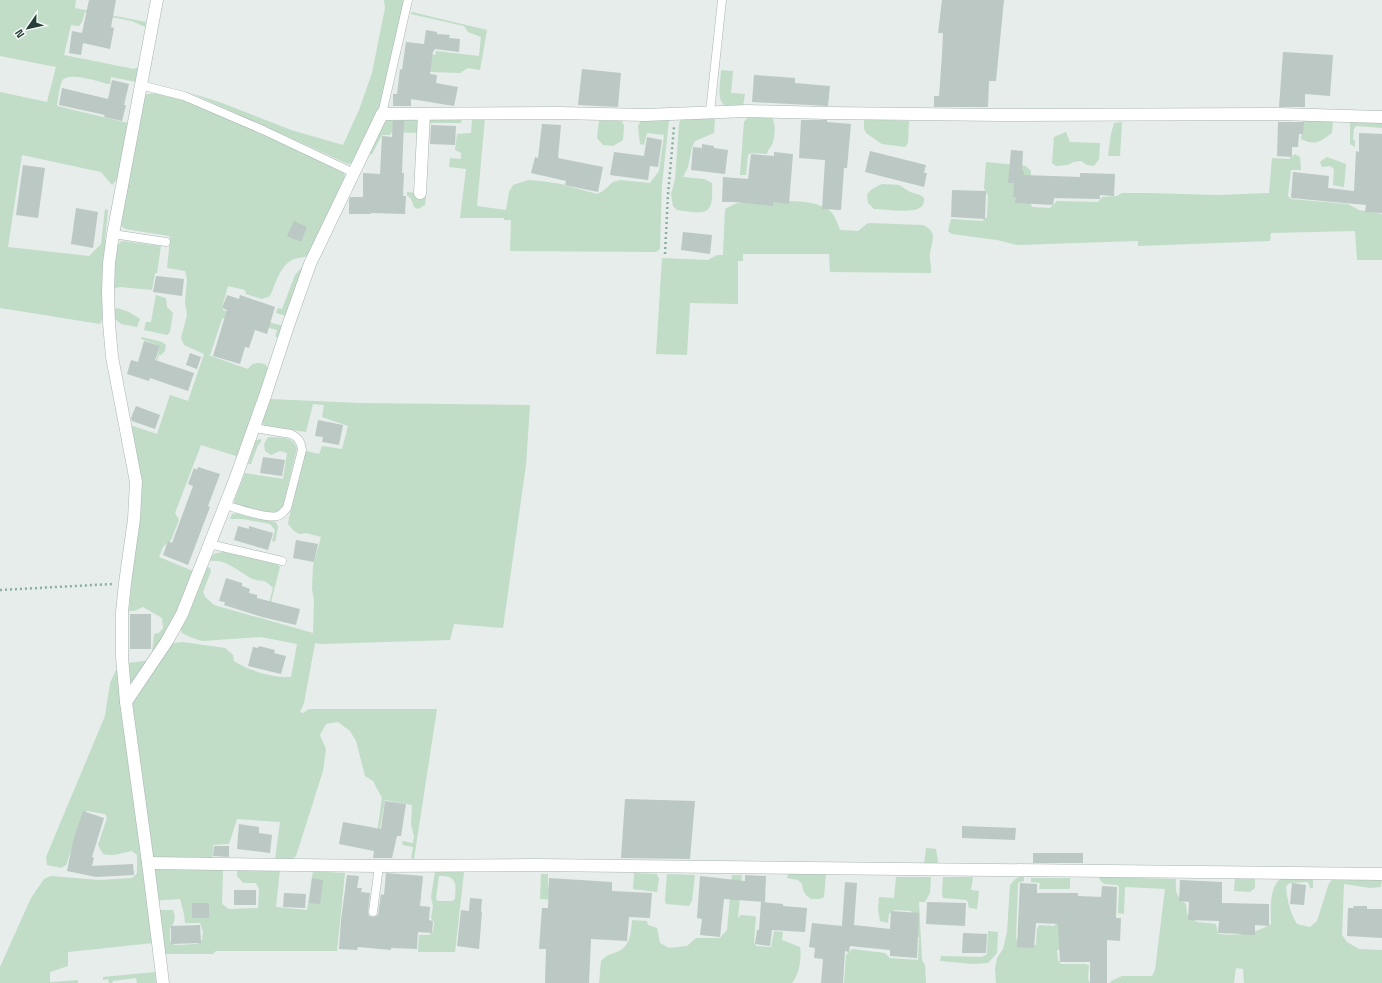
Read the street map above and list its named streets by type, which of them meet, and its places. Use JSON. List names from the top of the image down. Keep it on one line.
{"north":"bottom left"}
